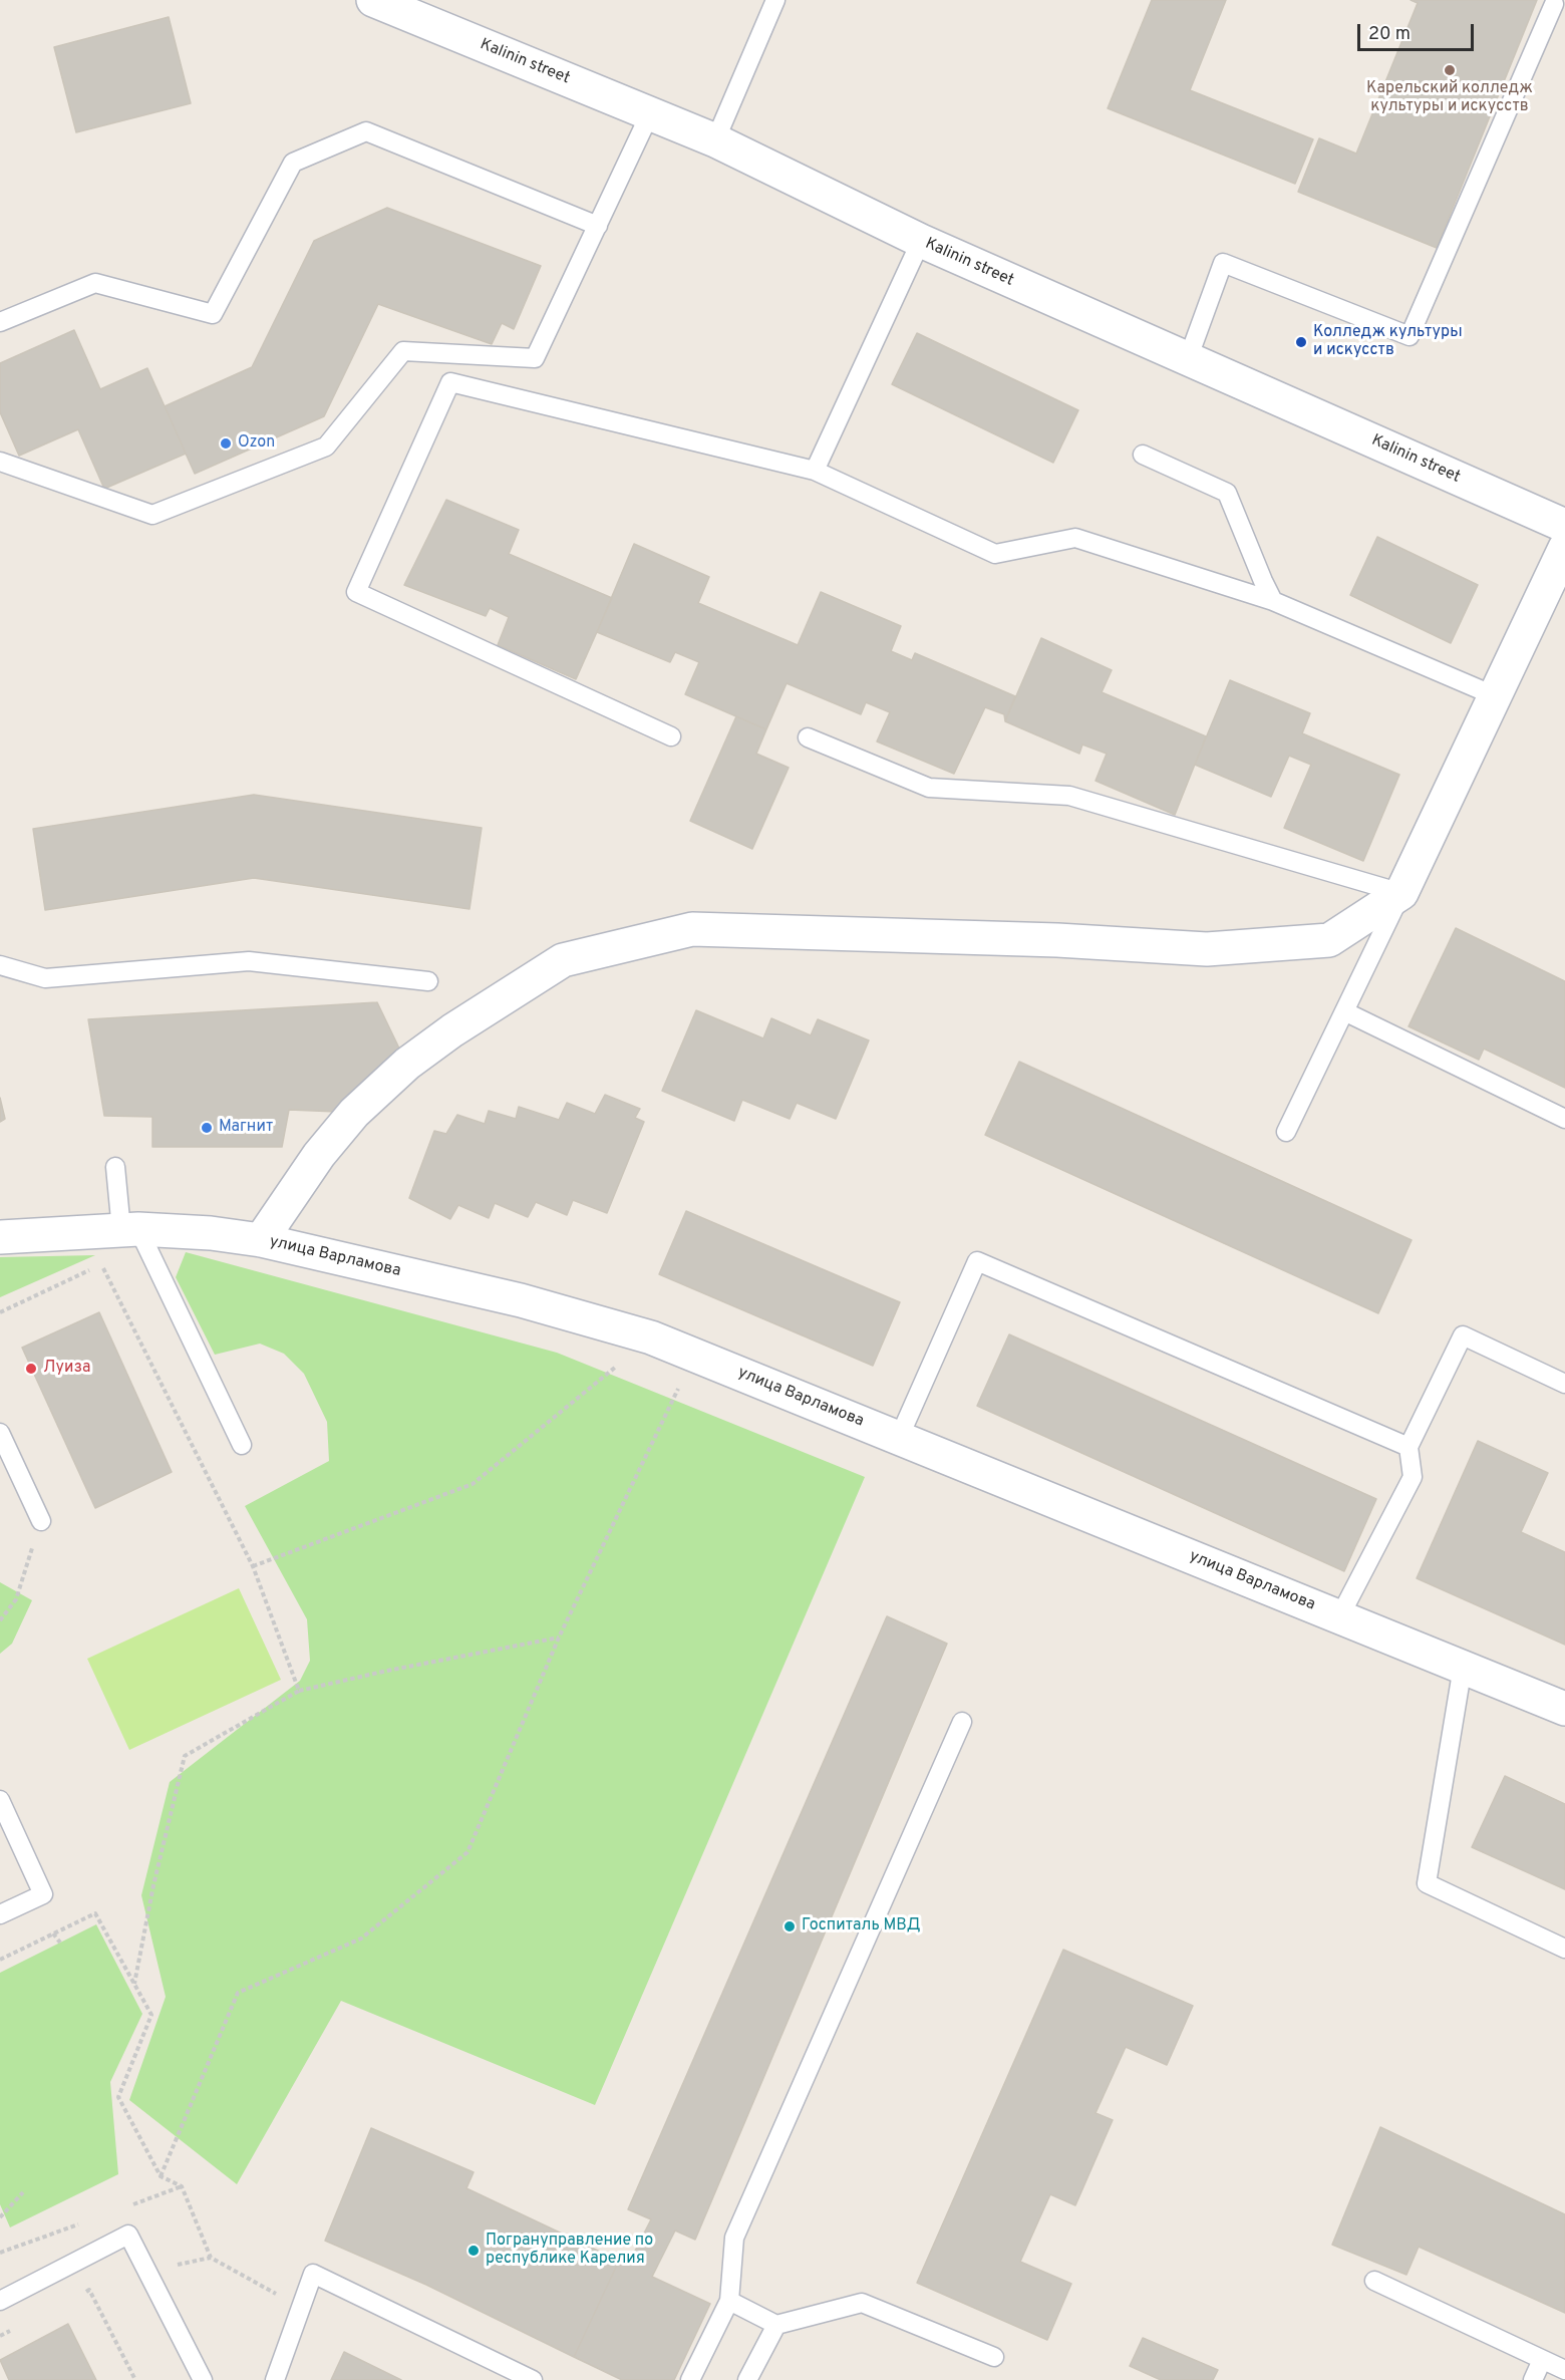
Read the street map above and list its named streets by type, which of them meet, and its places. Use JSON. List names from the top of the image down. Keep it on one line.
{"streets":{"street":["Kalinin street","улица Варламова"]},"places":["Карельский колледж культуры и искусств","Колледж культуры и искусств","Ozon","Магнит","Луиза","Госпиталь МВД","Погрануправление по республике Карелия"],"scale_bar":"20 m"}
